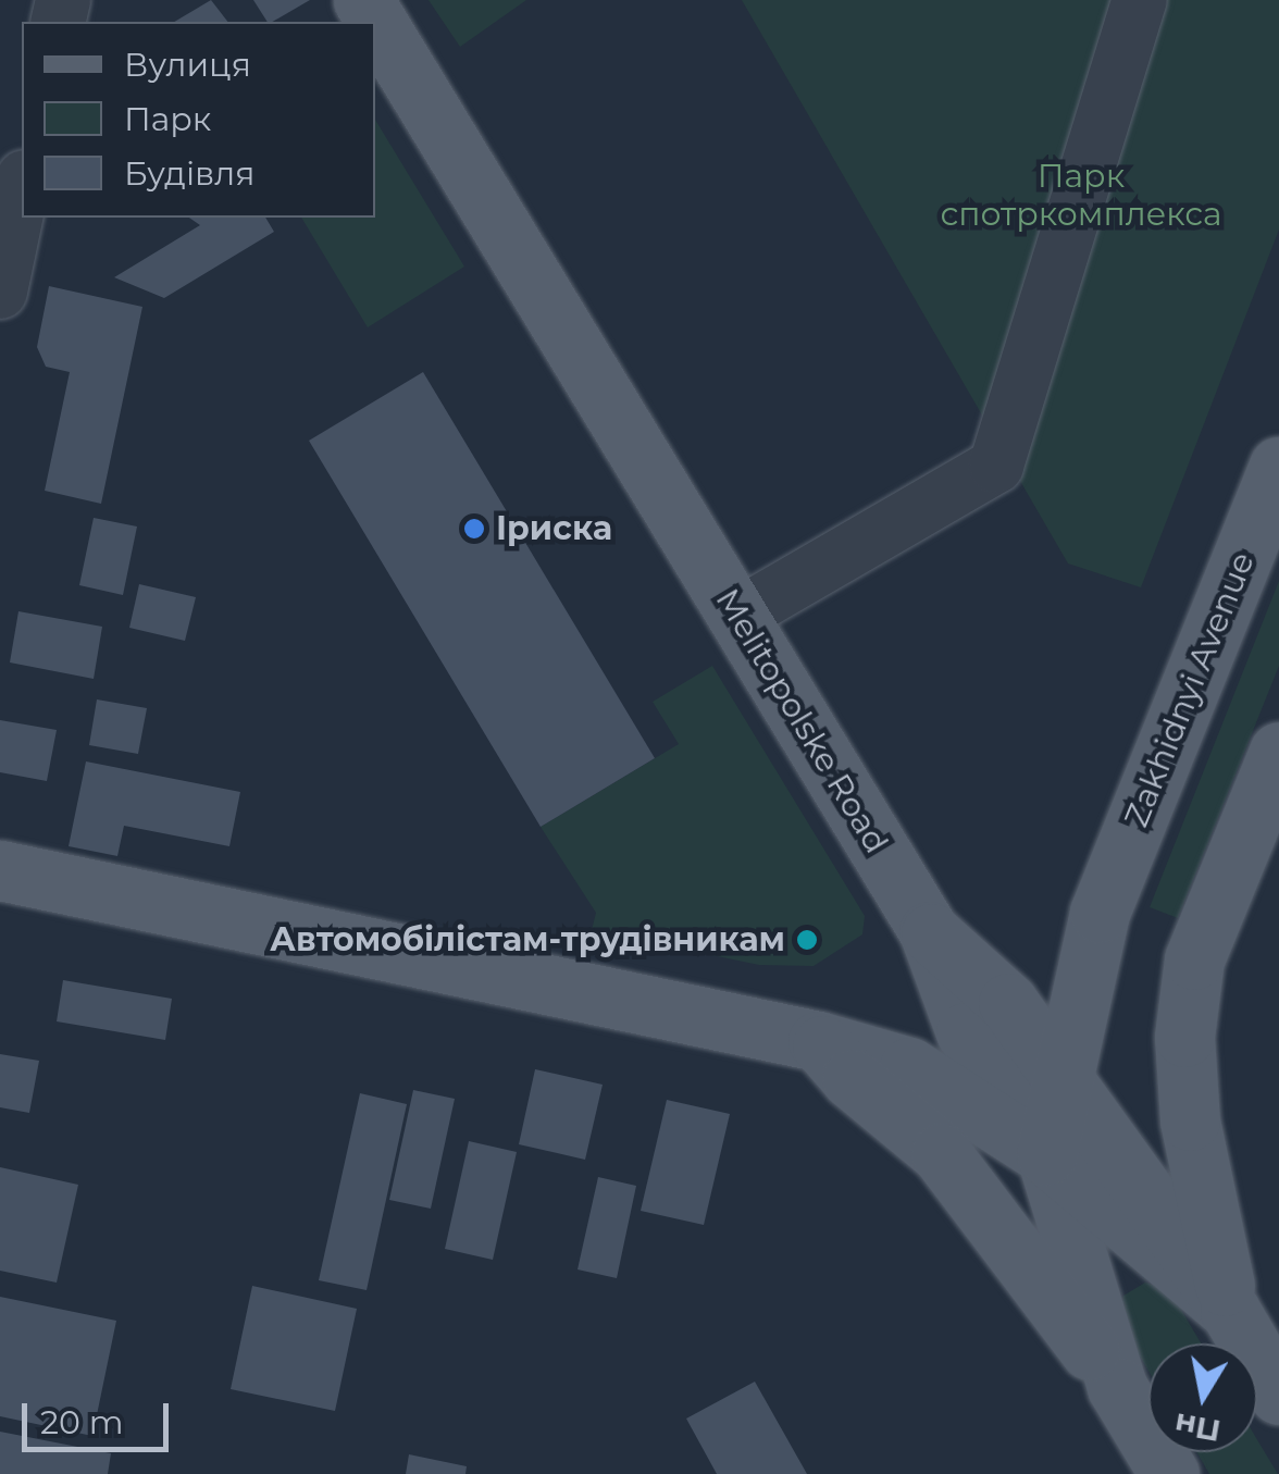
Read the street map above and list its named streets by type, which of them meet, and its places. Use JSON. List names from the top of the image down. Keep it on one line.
{"streets":{"main road":["Zakhidnyi Avenue","Melitopolske Road"]},"parks":["Парк спотркомплекса"],"places":["Іриска","Автомобілістам-трудівникам"],"legend":["Вулиця","Парк","Будівля"],"scale_bar":"20 m","north":"bottom"}
